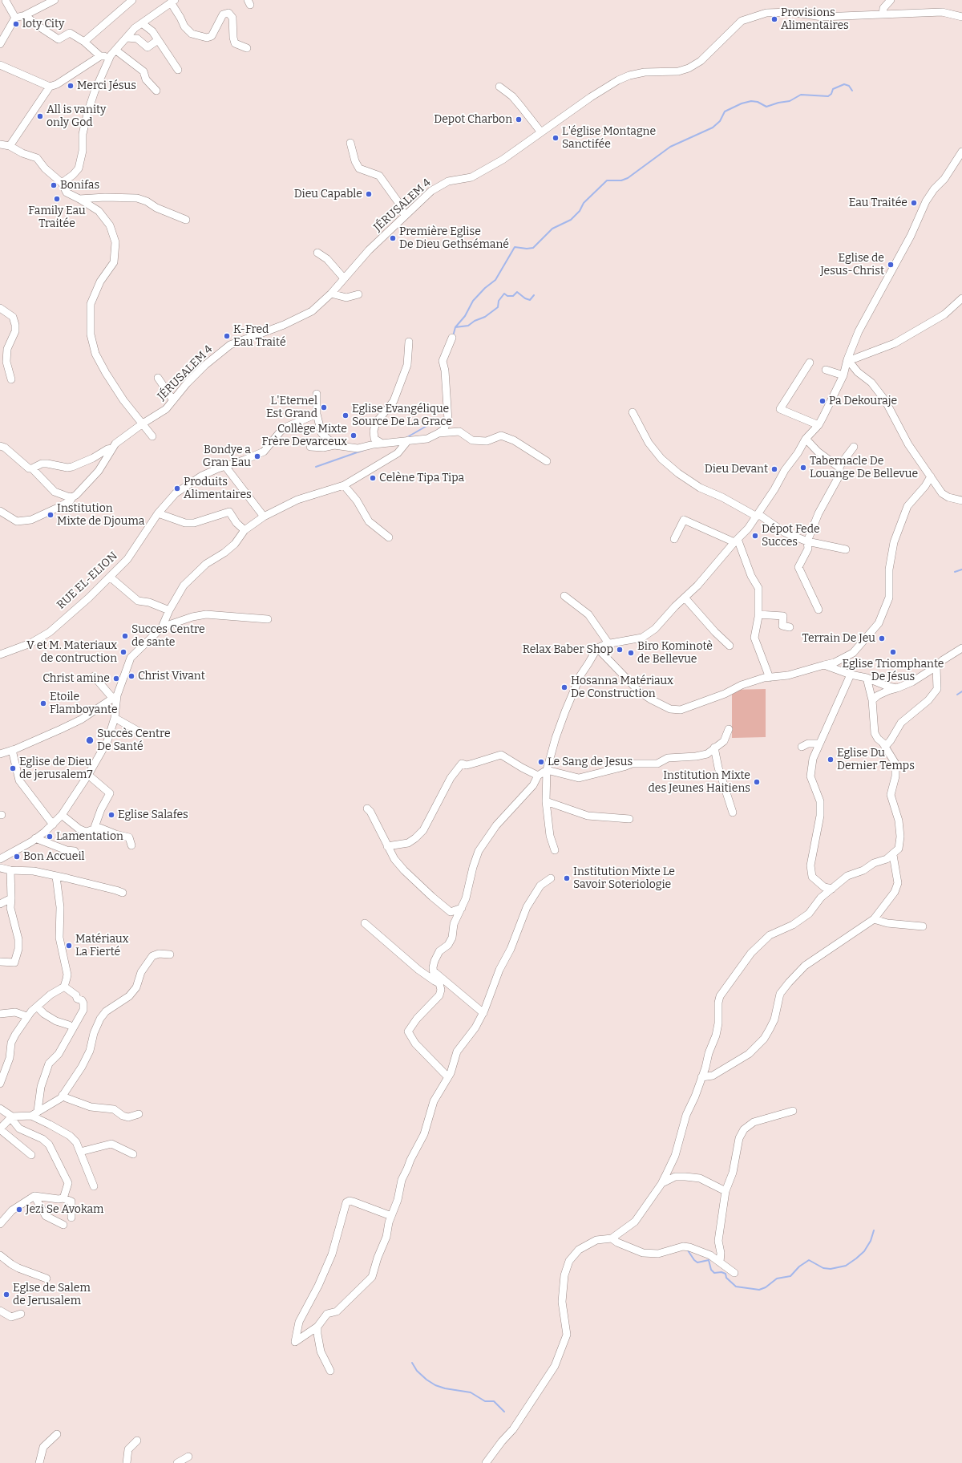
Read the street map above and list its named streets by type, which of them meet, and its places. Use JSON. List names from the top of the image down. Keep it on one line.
{"streets":{"street":["JÉRUSALEM 4","RUE EL-ELION"]},"places":["Provisions Alimentaires","loty City","Merci Jésus","All is vanity only God","Depot Charbon","L'église Montagne Sanctifée","Bonifas","Dieu Capable","Family Eau Traitée","Eau Traitée","Première Eglise De Dieu Gethsémané","Eglise de Jesus-Christ","K-Fred Eau Traité","Pa Dekouraje","L'Eternel Est Grand","Eglise Evangélique Source De La Grace","Collège Mixte Frère Devarceux","Bondye a Gran Eau","Tabernacle De Louange De Bellevue","Dieu Devant","Celène Tipa Tipa","Produits Alimentaires","Institution Mixte de Djouma","Dépot Fede Succes","Succes Centre de sante","Terrain De Jeu","Relax Baber Shop","V et M. Materiaux de contruction","Eglise Triomphante De Jésus","Biro Kominotè de Bellevue","Christ Vivant","Christ amine","Hosanna Matériaux De Construction","Etoile Flamboyante","Succès Centre De Santé","Eglise Du Dernier Temps","Le Sang de Jesus","Eglise de Dieu de jerusalem7","Institution Mixte des Jeunes Haitiens","Eglise Salafes","Lamentation","Bon Accueil","Institution Mixte Le Savoir Soteriologie","Matériaux La Fierté","Jezi Se Avokam","Eglse de Salem de Jerusalem"]}
